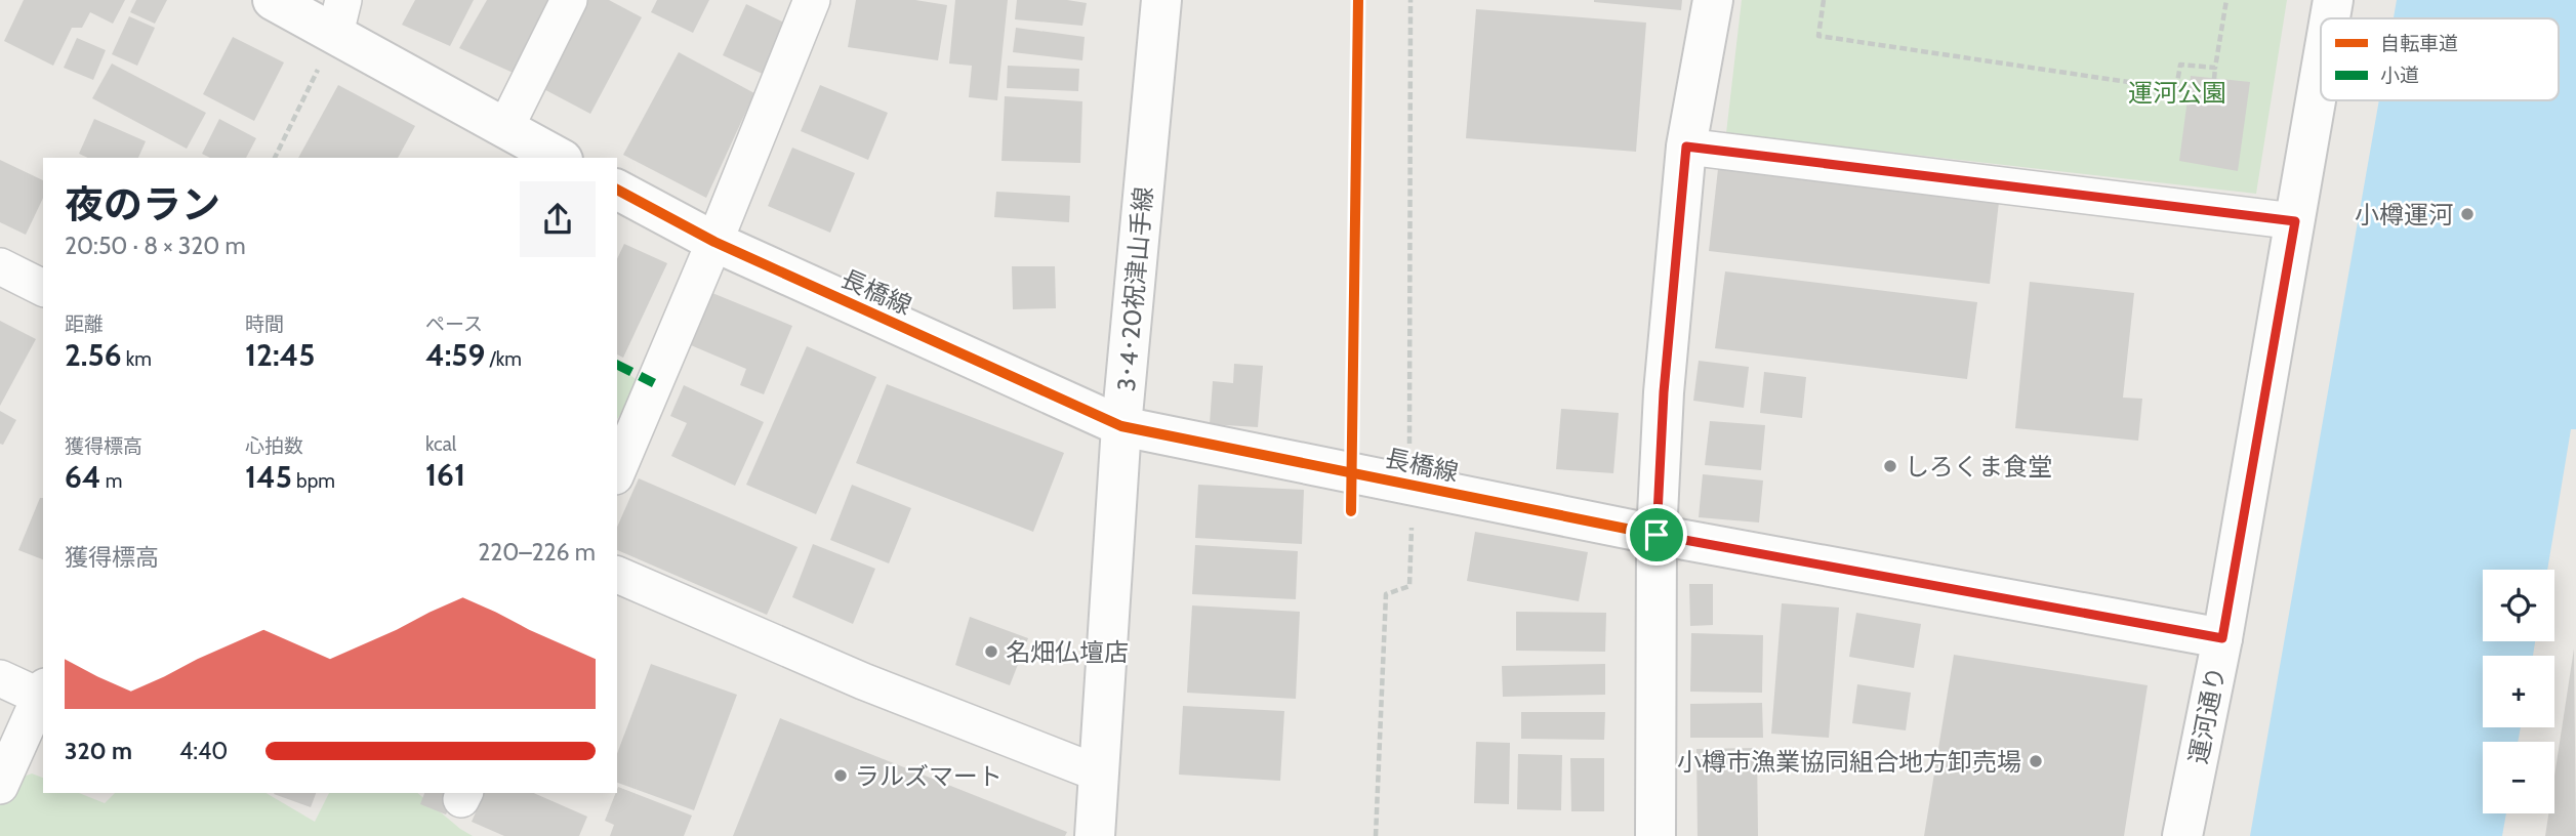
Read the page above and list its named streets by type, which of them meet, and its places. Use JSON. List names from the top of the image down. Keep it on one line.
{"streets":{"street":["3･4･20祝津山手線","長橋線","運河通り"]},"crossings":[["3･4･20祝津山手線","長橋線"],["長橋線","運河通り"]],"parks":["運河公園"],"places":["小樽運河","しろくま食堂","名畑仏壇店","小樽市漁業協同組合地方卸売場","ラルズマート"],"legend":["自転車道","小道"],"page":{"heading":["夜のラン","20:50 · 8 × 320 m"],"stats":[["距離","2.56 km"],["時間","12:45"],["ペース","4:59 /km"],["獲得標高","64 m"],["心拍数","145 bpm"],["kcal","161"]],"chart":["獲得標高","220–226 m"],"map_buttons":["+","−"],"list":[{"name":"320 m","note":"4:40"}]}}
